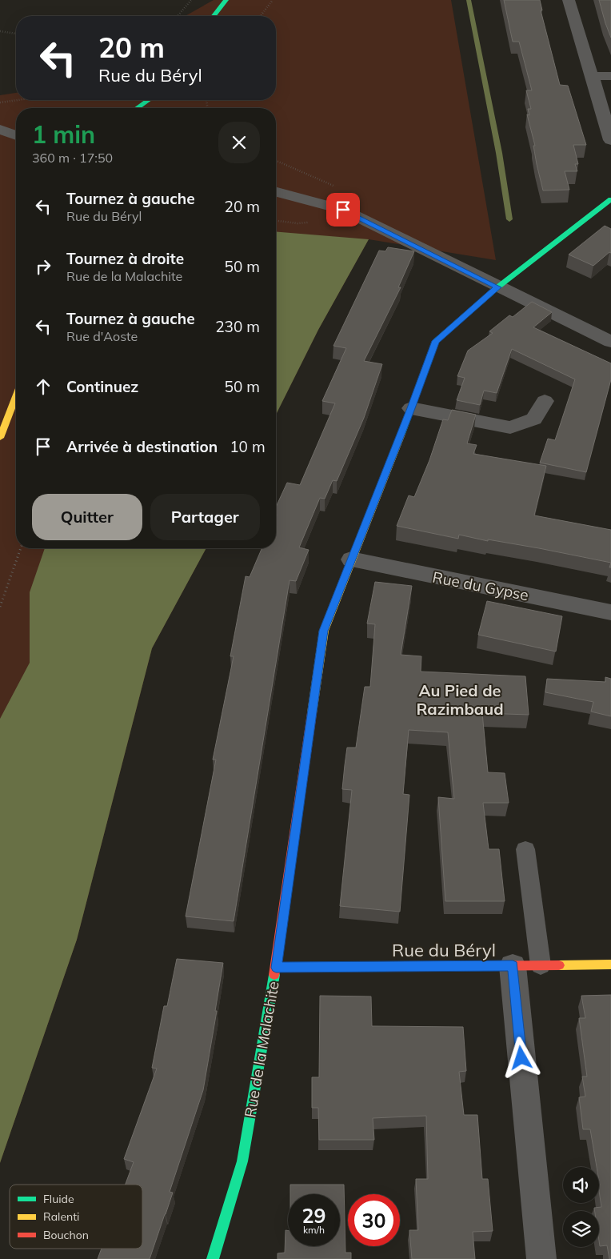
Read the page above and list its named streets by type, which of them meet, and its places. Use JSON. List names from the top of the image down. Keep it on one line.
{"streets":{"street":["Rue du Gypse","Rue du Béryl","Rue de la Malachite"]},"crossings":[["Rue du Gypse","Rue de la Malachite"],["Rue du Béryl","Rue de la Malachite"]],"districts":["Au Pied de Razimbaud"],"legend":["Fluide","Ralenti","Bouchon"],"page":{"turn":["20 m","Rue du Béryl"],"heading":["1 min","360 m · 17:50"],"list":[{"name":"Tournez à gauche","note":"Rue du Béryl","value":"20 m"},{"name":"Tournez à droite","note":"Rue de la Malachite","value":"50 m"},{"name":"Tournez à gauche","note":"Rue d'Aoste","value":"230 m"},{"name":"Continuez","value":"50 m"},{"name":"Arrivée à destination","value":"10 m"}],"buttons":["Quitter","Partager"],"speed":"29 km/h","limit":"30"}}
